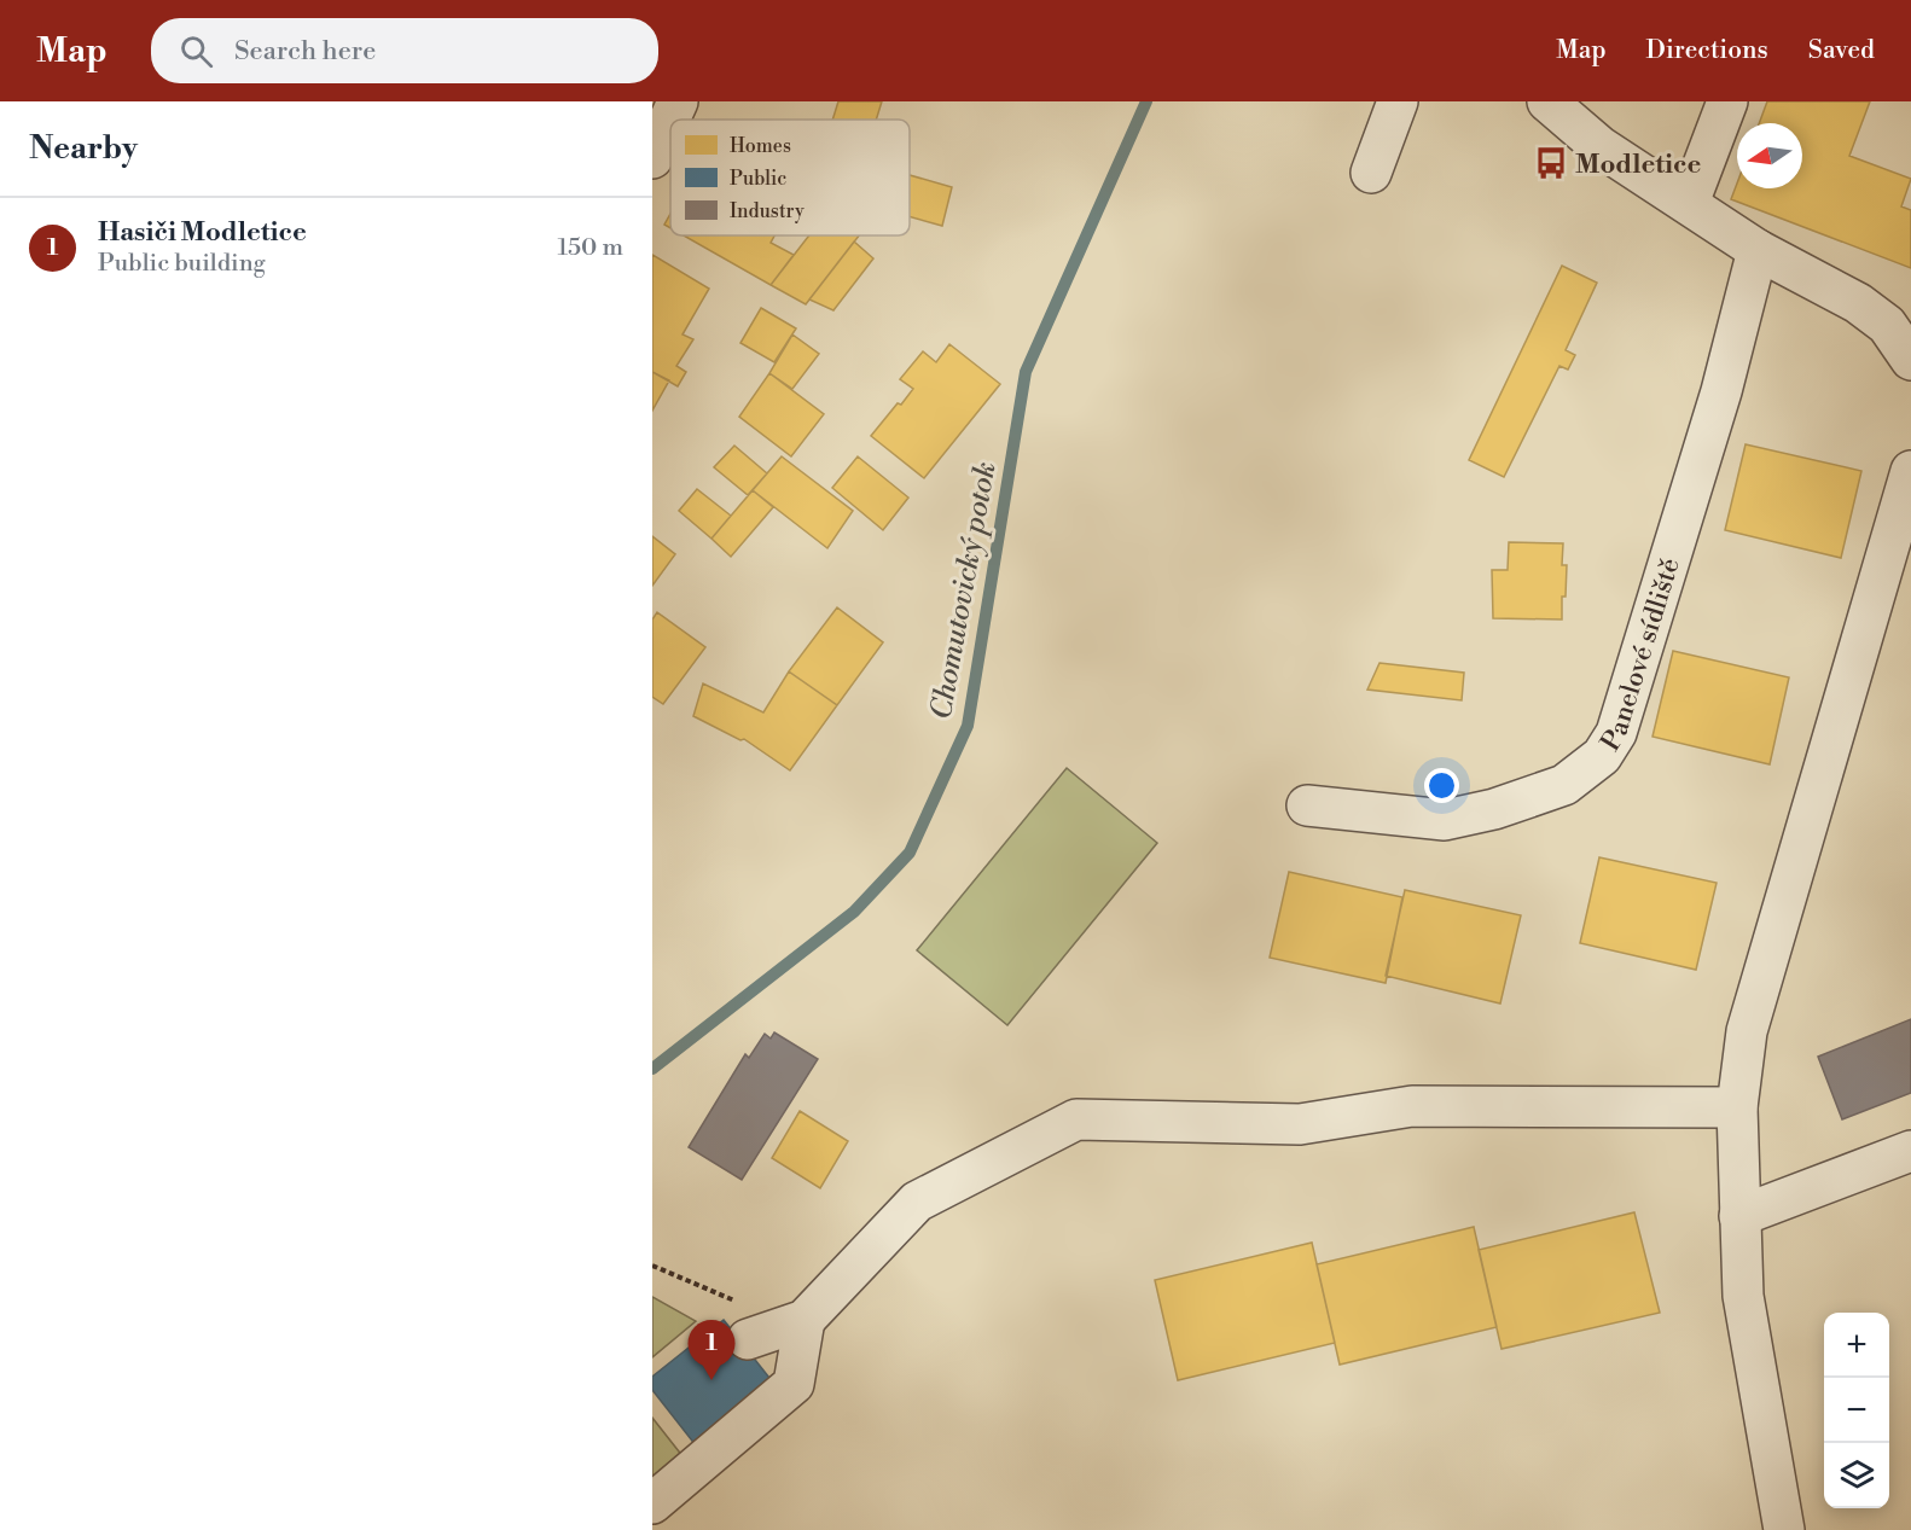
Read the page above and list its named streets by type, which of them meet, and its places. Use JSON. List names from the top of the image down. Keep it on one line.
{"streets":{"street":["Panelové sídliště"]},"water":["Chomutovický potok"],"places":{"bus stop":["Modletice"]},"legend":["Homes","Public","Industry"],"north":"left","page":{"header":"Map","search":"Search here","nav":["Map","Directions","Saved"],"heading":"Nearby","list":[{"mark":"1","name":"Hasiči Modletice","note":"Public building","value":"150 m"}],"map_buttons":["+","−"],"pins":"1"}}
